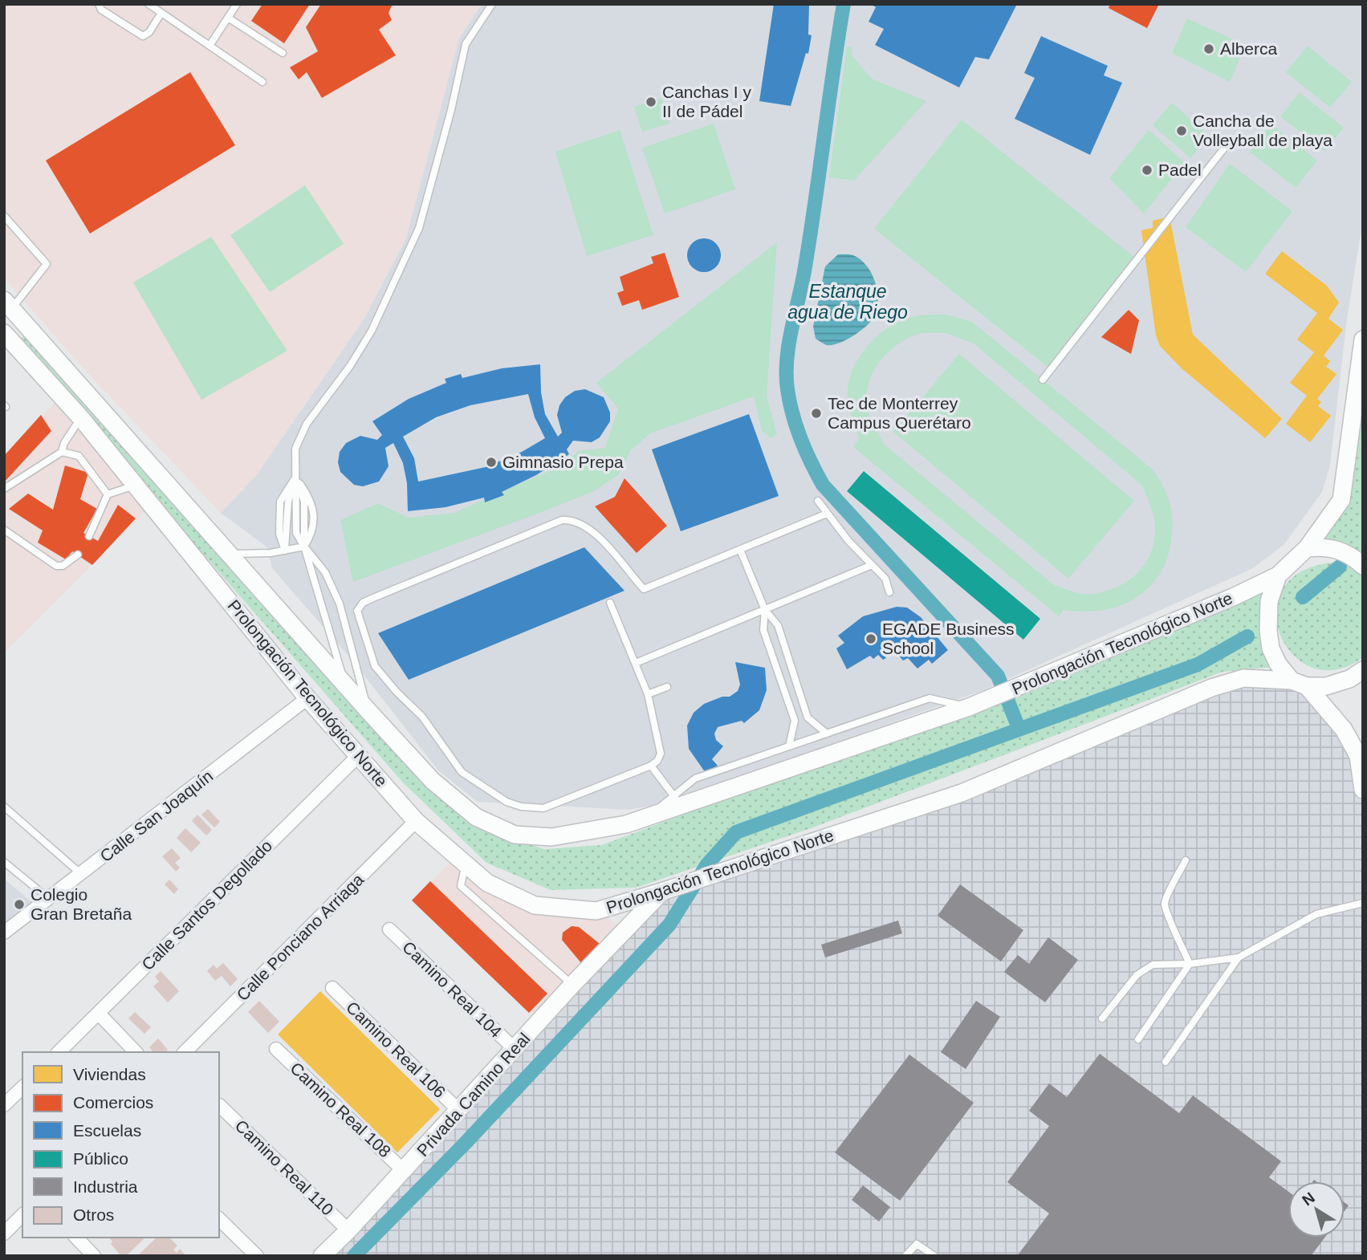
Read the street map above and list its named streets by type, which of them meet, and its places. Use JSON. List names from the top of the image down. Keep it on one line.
{"streets":{"main road":["Prolongación Tecnológico Norte","Privada Camino Real"],"street":["Calle San Joaquín","Calle Santos Degollado","Calle Ponciano Arriaga","Camino Real 104","Camino Real 106","Camino Real 108","Camino Real 110"]},"crossings":[["Prolongación Tecnológico Norte","Calle San Joaquín"],["Prolongación Tecnológico Norte","Calle Santos Degollado"],["Prolongación Tecnológico Norte","Calle Ponciano Arriaga"],["Prolongación Tecnológico Norte","Privada Camino Real"],["Camino Real 104","Privada Camino Real"],["Camino Real 106","Privada Camino Real"],["Privada Camino Real","Camino Real 108"],["Privada Camino Real","Camino Real 110"]],"water":["Estanque agua de Riego"],"places":["Alberca","Canchas I y II de Pádel","Cancha de Volleyball de playa","Padel","Tec de Monterrey Campus Querétaro","Gimnasio Prepa","EGADE Business School","Colegio Gran Bretaña"],"legend":["Viviendas","Comercios","Escuelas","Público","Industria","Otros"],"north":"top left"}
